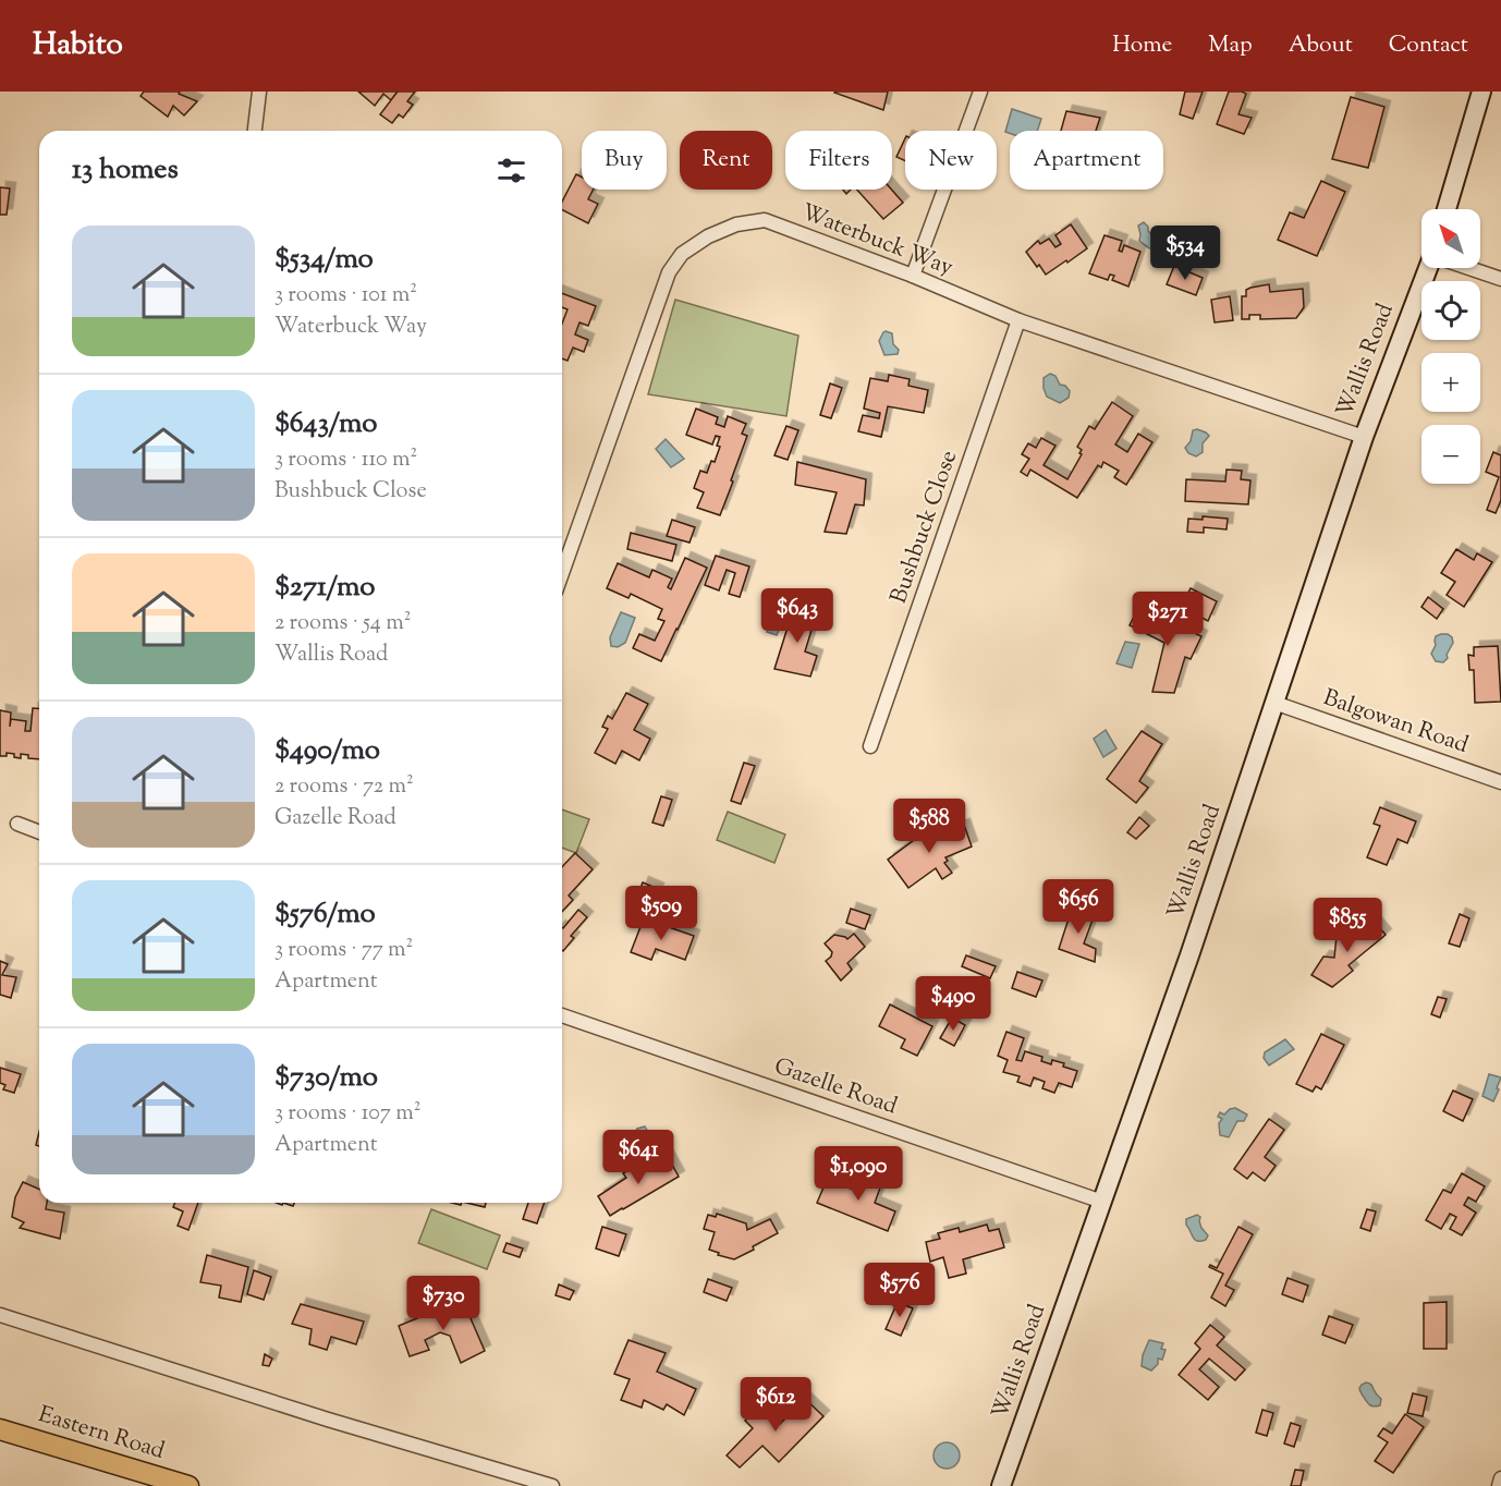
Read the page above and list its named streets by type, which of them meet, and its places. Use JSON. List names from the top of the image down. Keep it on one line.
{"streets":{"main road":["Eastern Road"],"street":["Waterbuck Way","Wallis Road","Bushbuck Close","Balgowan Road","Gazelle Road"]},"crossings":[["Waterbuck Way","Wallis Road"],["Waterbuck Way","Bushbuck Close"],["Wallis Road","Balgowan Road"],["Wallis Road","Gazelle Road"]],"north":"top left","page":{"header":"Habito","nav":["Home","Map","About","Contact"],"chip":["Buy","Rent","Filters","New","Apartment"],"heading":"13 homes","map_buttons":["+","−"],"list":[{"name":"$534/mo","note":"3 rooms · 101 m² · Waterbuck Way"},{"name":"$643/mo","note":"3 rooms · 110 m² · Bushbuck Close"},{"name":"$271/mo","note":"2 rooms · 54 m² · Wallis Road"},{"name":"$490/mo","note":"2 rooms · 72 m² · Gazelle Road"},{"name":"$576/mo","note":"3 rooms · 77 m² · Apartment"},{"name":"$730/mo","note":"3 rooms · 107 m² · Apartment"}],"price":["$534","$643","$271","$588","$656","$509","$855","$490","$641","$1,090","$576","$730","$612"]}}
